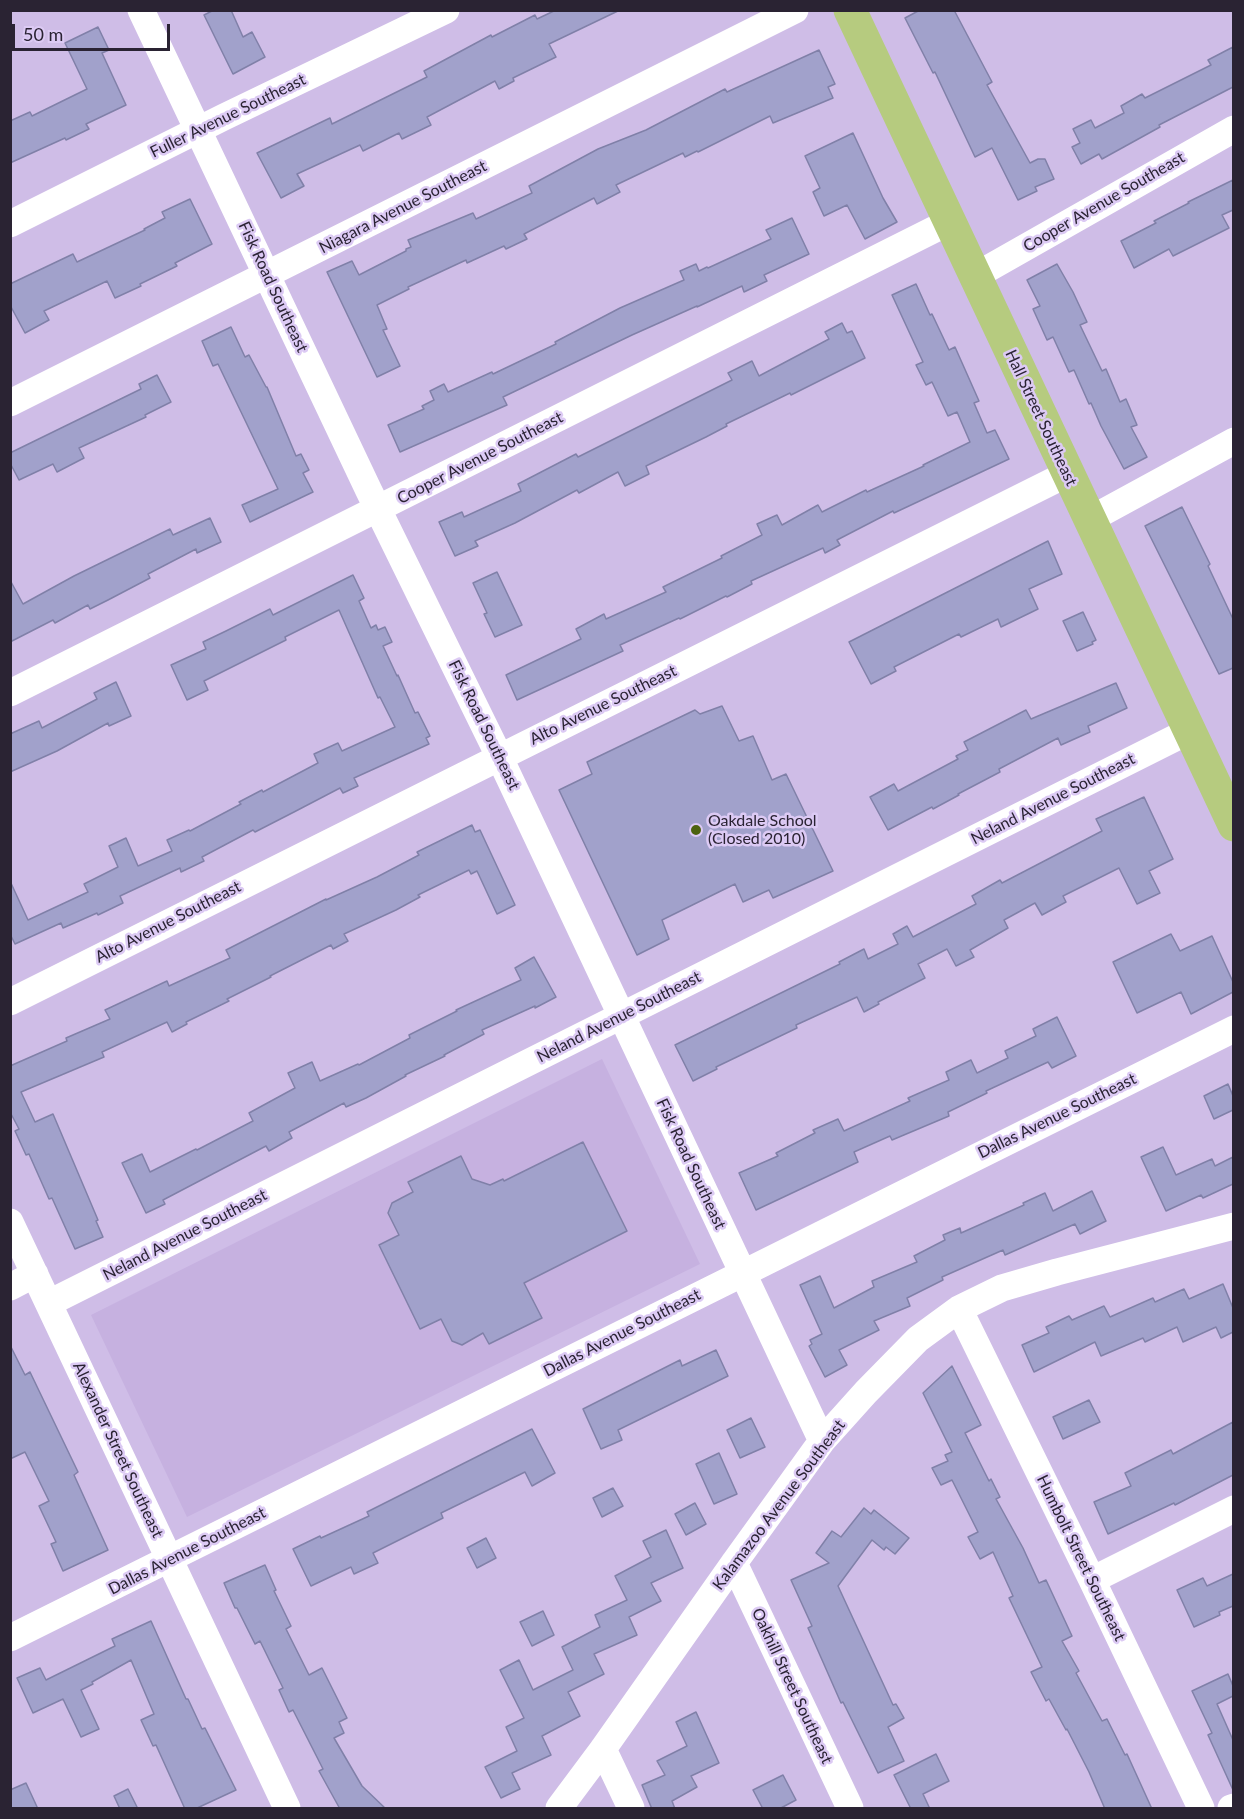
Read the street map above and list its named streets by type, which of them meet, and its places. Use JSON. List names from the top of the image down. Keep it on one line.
{"streets":{"main road":["Hall Street Southeast"],"street":["Fuller Avenue Southeast","Cooper Avenue Southeast","Niagara Avenue Southeast","Fisk Road Southeast","Alto Avenue Southeast","Neland Avenue Southeast","Dallas Avenue Southeast","Alexander Street Southeast","Kalamazoo Avenue Southeast","Humbolt Street Southeast","Oakhill Street Southeast"]},"crossings":[["Fuller Avenue Southeast","Fisk Road Southeast"],["Cooper Avenue Southeast","Fisk Road Southeast"],["Cooper Avenue Southeast","Hall Street Southeast"],["Niagara Avenue Southeast","Fisk Road Southeast"],["Fisk Road Southeast","Alto Avenue Southeast"],["Fisk Road Southeast","Neland Avenue Southeast"],["Fisk Road Southeast","Dallas Avenue Southeast"],["Fisk Road Southeast","Kalamazoo Avenue Southeast"],["Hall Street Southeast","Alto Avenue Southeast"],["Hall Street Southeast","Neland Avenue Southeast"],["Neland Avenue Southeast","Alexander Street Southeast"],["Dallas Avenue Southeast","Alexander Street Southeast"],["Kalamazoo Avenue Southeast","Humbolt Street Southeast"],["Kalamazoo Avenue Southeast","Oakhill Street Southeast"]],"places":["Oakdale School (Closed 2010)"],"scale_bar":"50 m"}
